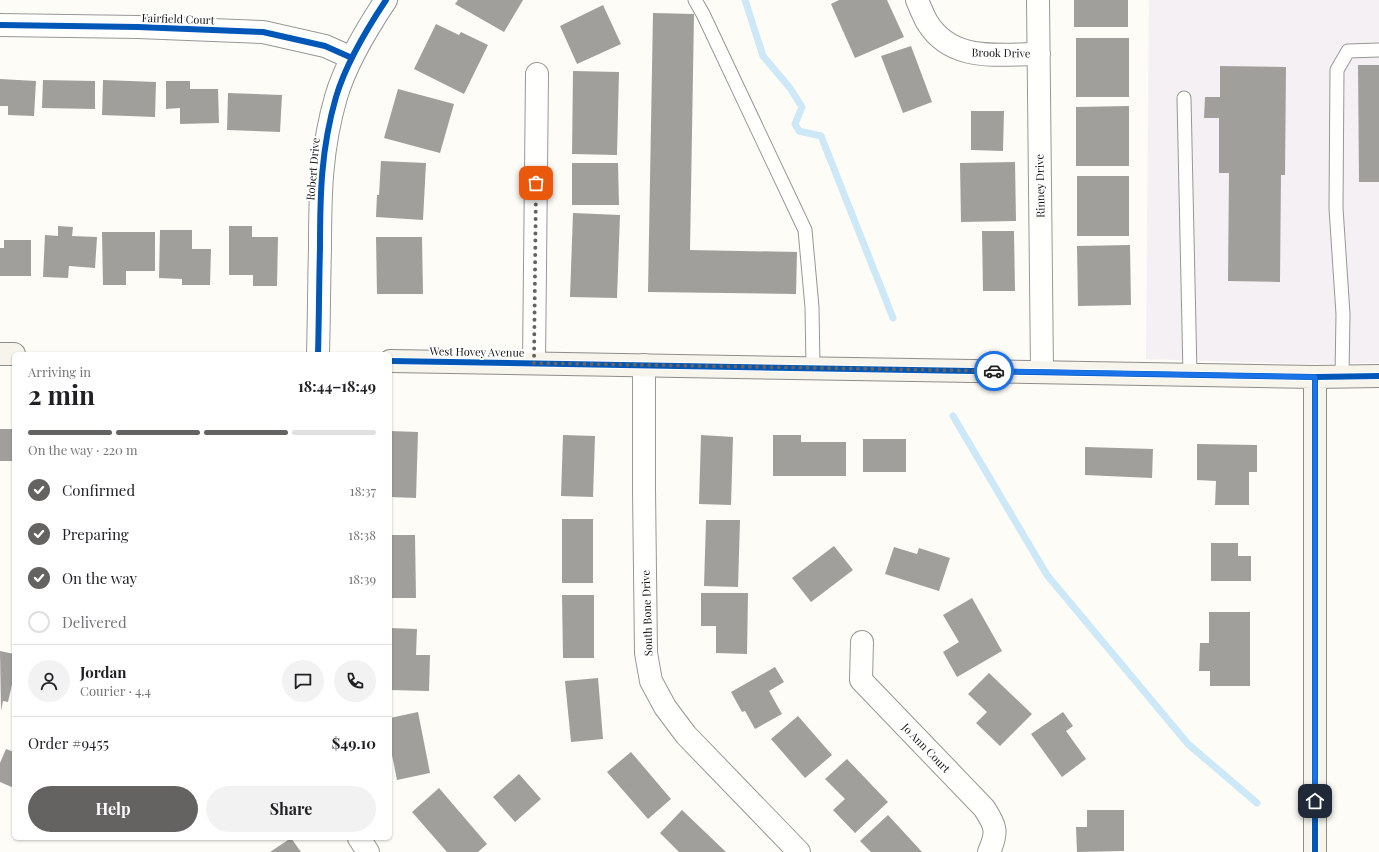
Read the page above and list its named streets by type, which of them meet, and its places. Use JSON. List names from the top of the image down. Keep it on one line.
{"streets":{"street":["Fairfield Court","Brook Drive","Robert Drive","Rinney Drive","West Hovey Avenue","South Bone Drive","Jo Ann Court"]},"crossings":[["Fairfield Court","Robert Drive"],["Brook Drive","Rinney Drive"],["Rinney Drive","West Hovey Avenue"],["West Hovey Avenue","South Bone Drive"]],"page":{"heading":["2 min","Arriving in","18:44–18:49"],"panel":["Jordan","Courier · 4.4","Order #9455","$49.10"],"bar":"On the way · 220 m","list":[["Confirmed","18:37"],["Preparing","18:38"],["On the way","18:39"],"Delivered"],"buttons":["Help","Share"]}}
